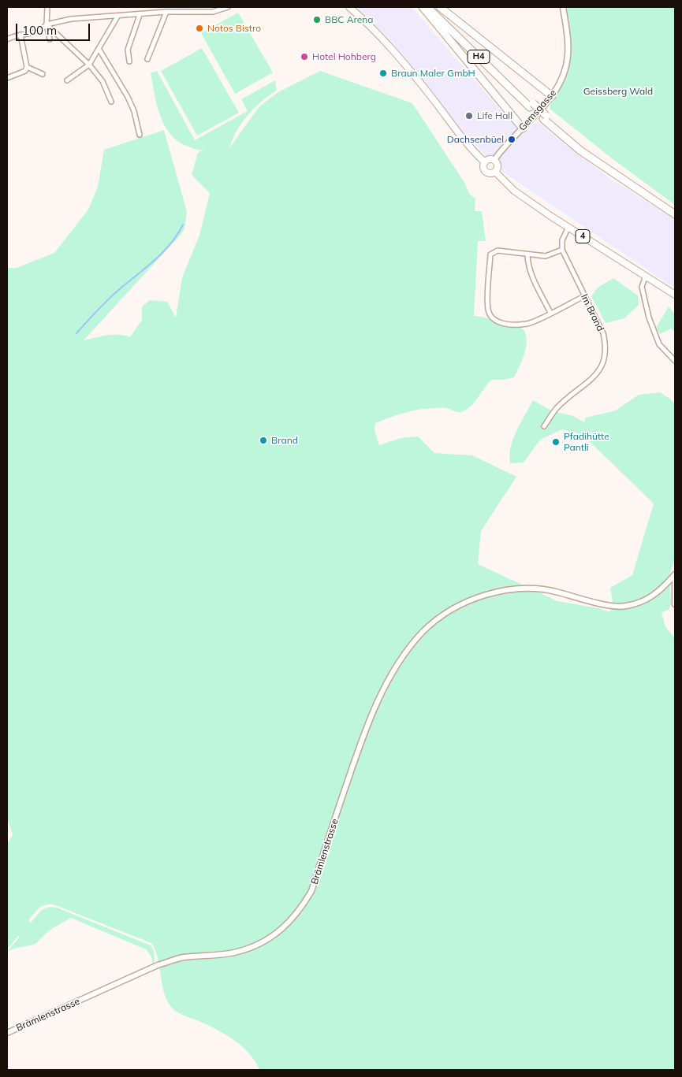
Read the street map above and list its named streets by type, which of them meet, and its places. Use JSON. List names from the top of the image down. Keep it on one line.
{"streets":{"highway":["H4"],"main road":["4"],"street":["Gemsgasse","Im Brand","Brämlenstrasse"]},"crossings":[["Gemsgasse","4"]],"parks":["Geissberg Wald"],"places":["BBC Arena","Notos Bistro","Hotel Hohberg","Braun Maler GmbH","Life Hall","Dachsenbüel","Brand","Pfadihütte Pantli"],"scale_bar":"100 m"}
